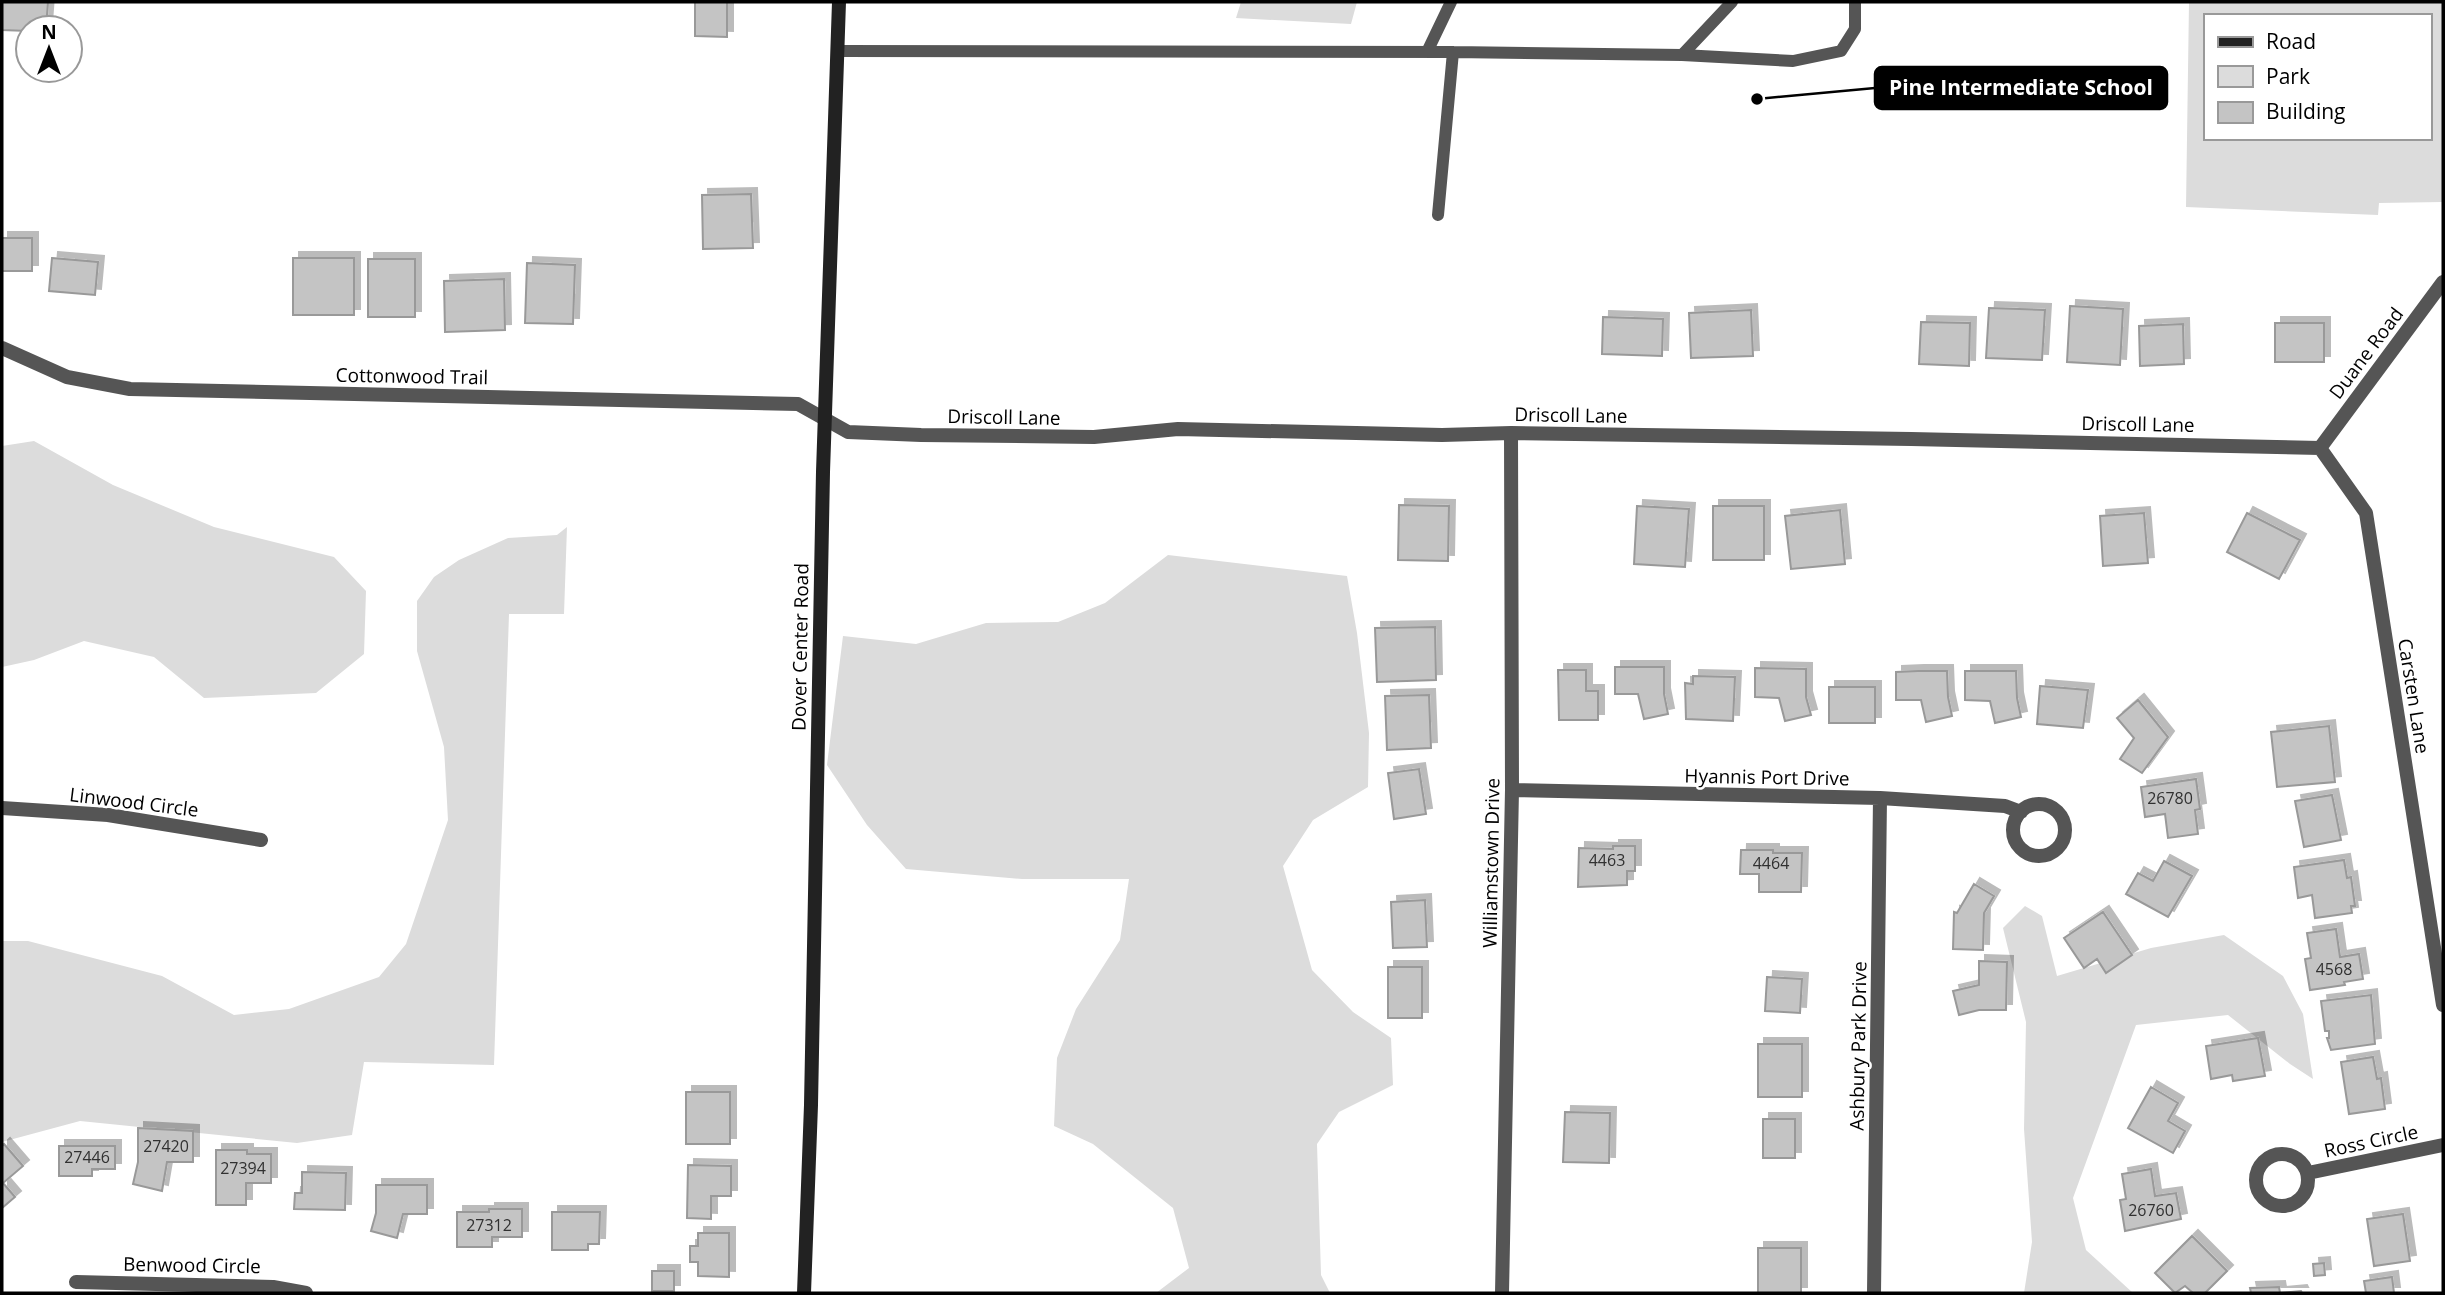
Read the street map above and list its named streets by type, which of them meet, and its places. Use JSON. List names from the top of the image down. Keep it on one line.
{"streets":{"street":["Duane Road","Cottonwood Trail","Driscoll Lane","Dover Center Road","Carsten Lane","Hyannis Port Drive","Linwood Circle","Williamstown Drive","Ashbury Park Drive","Ross Circle","Benwood Circle"]},"crossings":[["Duane Road","Driscoll Lane"],["Duane Road","Carsten Lane"],["Cottonwood Trail","Driscoll Lane"],["Cottonwood Trail","Dover Center Road"],["Driscoll Lane","Dover Center Road"],["Driscoll Lane","Carsten Lane"],["Driscoll Lane","Williamstown Drive"],["Hyannis Port Drive","Williamstown Drive"],["Hyannis Port Drive","Ashbury Park Drive"]],"places":["Pine Intermediate School"],"house_numbers":["26780","4463","4464","4568","27420","27446","27394","26760","27312"],"legend":["Road","Park","Building"],"north":"top"}
